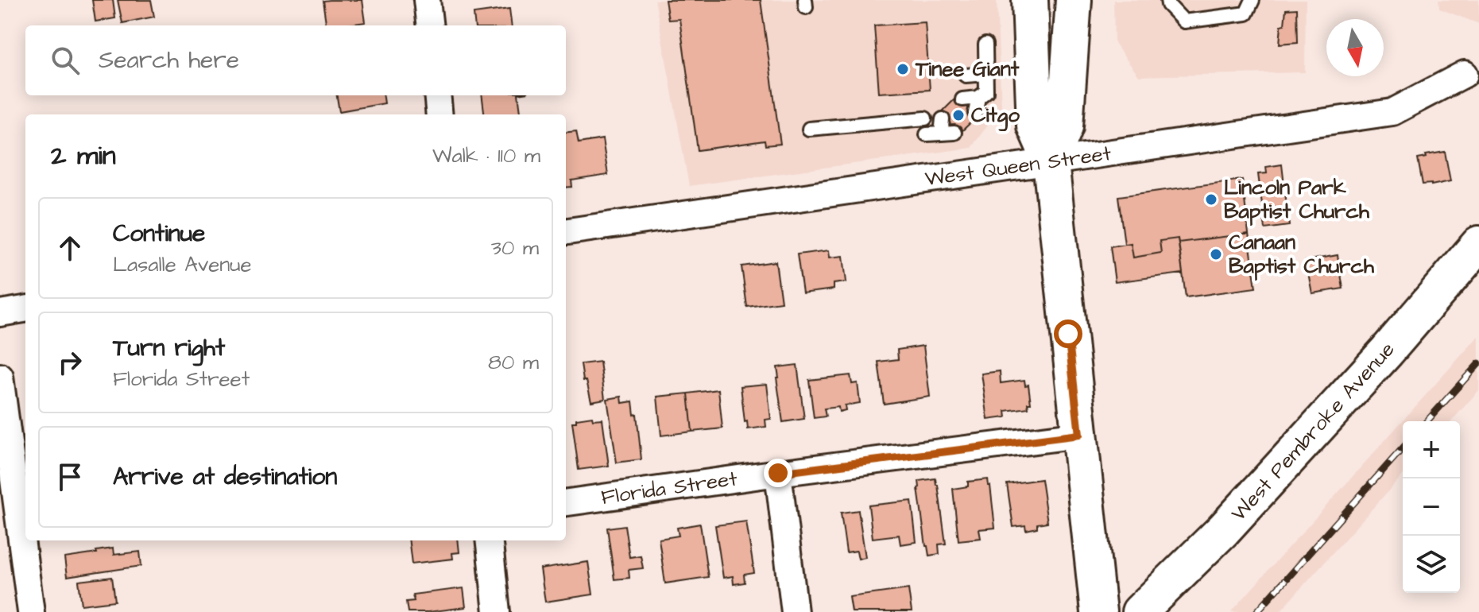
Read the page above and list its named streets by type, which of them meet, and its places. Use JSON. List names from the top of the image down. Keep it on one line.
{"streets":{"main road":["West Pembroke Avenue"],"street":["West Queen Street","Florida Street"]},"places":["Tinee Giant","Citgo","Lincoln Park Baptist Church","Canaan Baptist Church"],"north":"bottom","page":{"search":"Search here","heading":["2 min","Walk · 110 m"],"list":[["Continue","Lasalle Avenue","30 m"],["Turn right","Florida Street","80 m"],"Arrive at destination"],"map_buttons":["+","−"]}}
